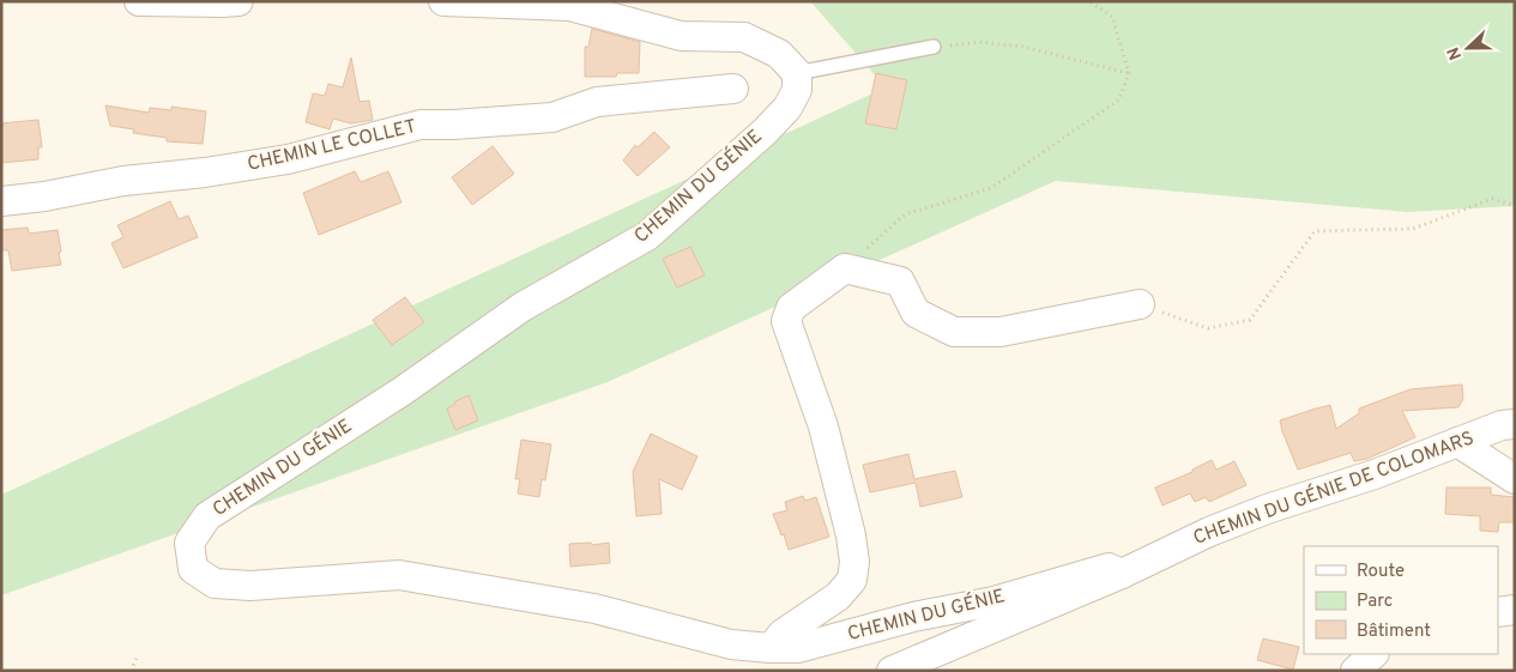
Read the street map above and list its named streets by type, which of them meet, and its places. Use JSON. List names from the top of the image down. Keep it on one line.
{"streets":{"street":["CHEMIN LE COLLET","CHEMIN DU GÉNIE","CHEMIN DU GÉNIE DE COLOMARS"]},"crossings":[["CHEMIN DU GÉNIE","CHEMIN DU GÉNIE DE COLOMARS"]],"legend":["Route","Parc","Bâtiment"],"north":"left"}
